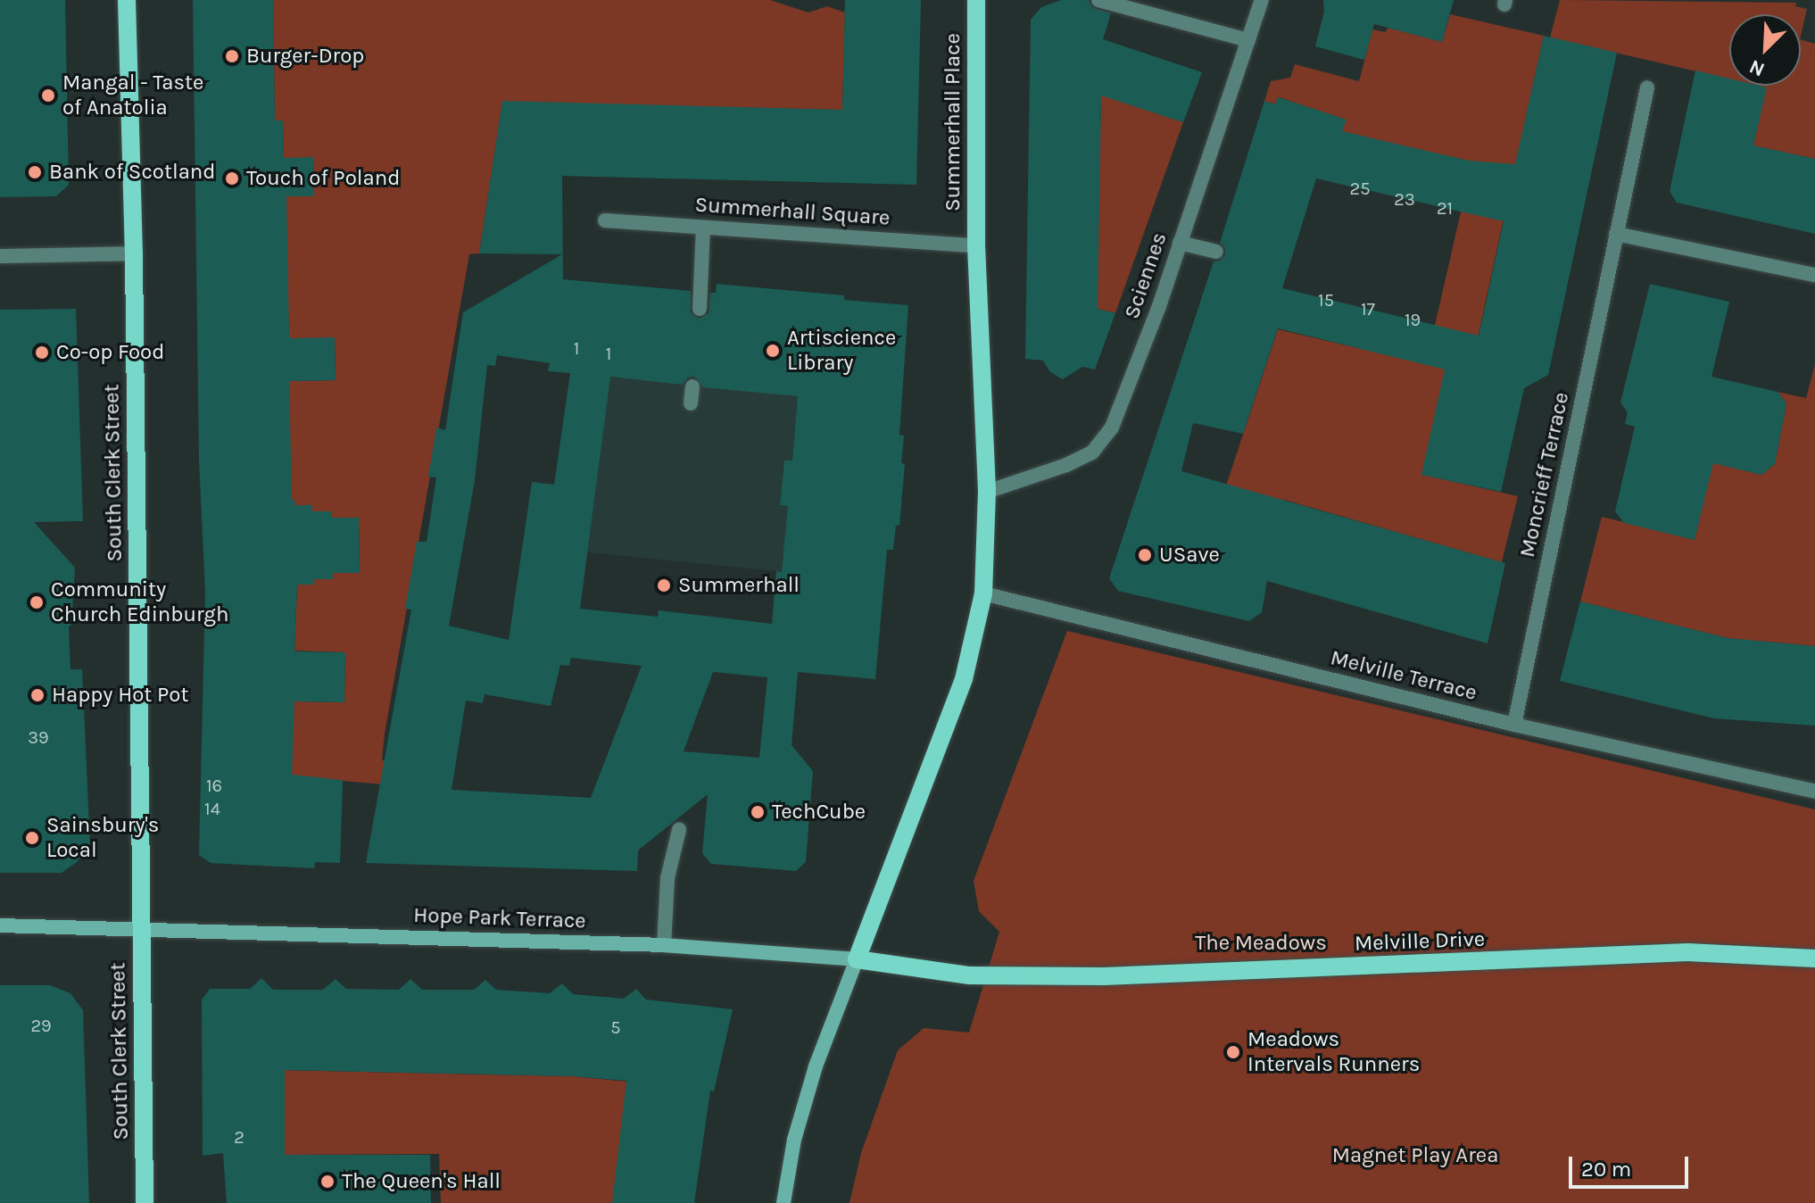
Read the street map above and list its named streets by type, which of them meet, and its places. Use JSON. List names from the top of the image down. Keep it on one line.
{"streets":{"main road":["Summerhall Place","South Clerk Street","Melville Drive"],"street":["Summerhall Square","Sciennes","Moncrieff Terrace","Melville Terrace","Hope Park Terrace"]},"crossings":[["Summerhall Place","Summerhall Square"],["South Clerk Street","Hope Park Terrace"],["Moncrieff Terrace","Melville Terrace"],["Hope Park Terrace","Melville Drive"]],"parks":["The Meadows","Magnet Play Area"],"places":["Burger-Drop","Mangal - Taste of Anatolia","Bank of Scotland","Touch of Poland","Artiscience Library","Co-op Food","USave","Summerhall","Community Church Edinburgh","Happy Hot Pot","TechCube","Sainsbury's Local","Meadows Intervals Runners","The Queen's Hall"],"house_numbers":["25","23","21","15","17","19","1","1","39","16","14","29","5","2"],"scale_bar":"20 m","north":"bottom left"}
